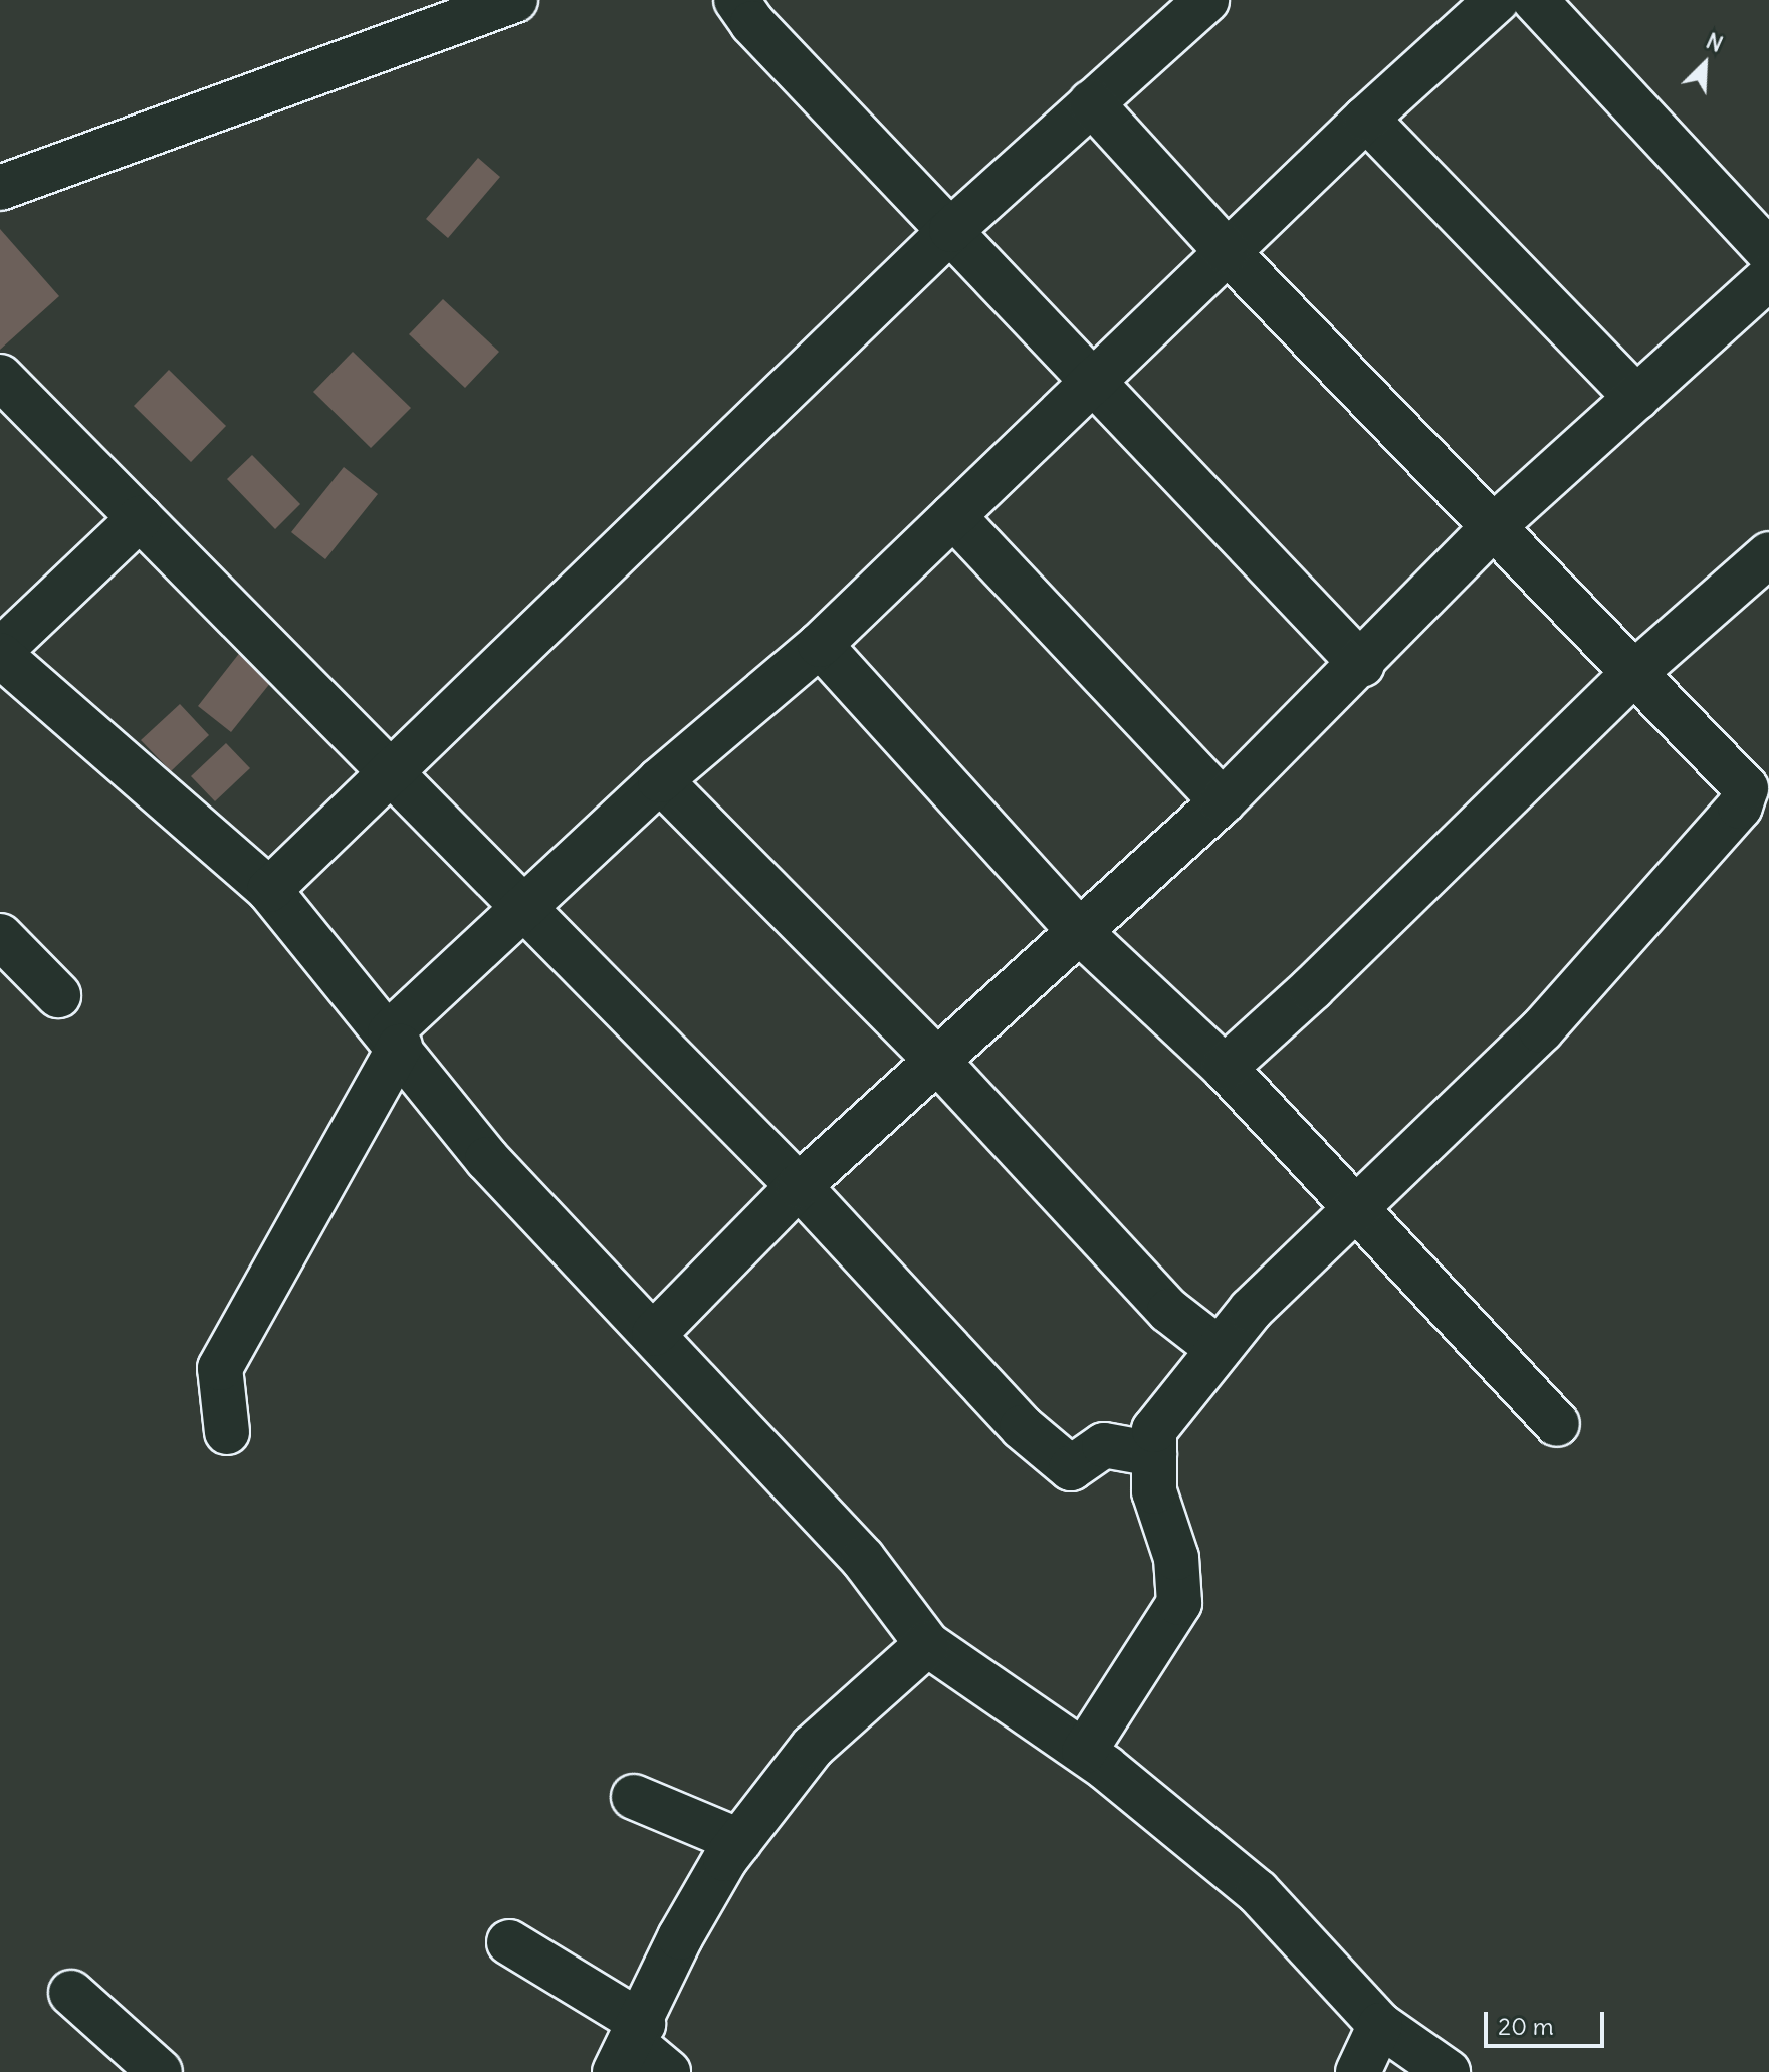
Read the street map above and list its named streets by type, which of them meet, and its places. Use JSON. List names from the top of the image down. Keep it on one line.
{"scale_bar":"20 m","north":"top right"}
